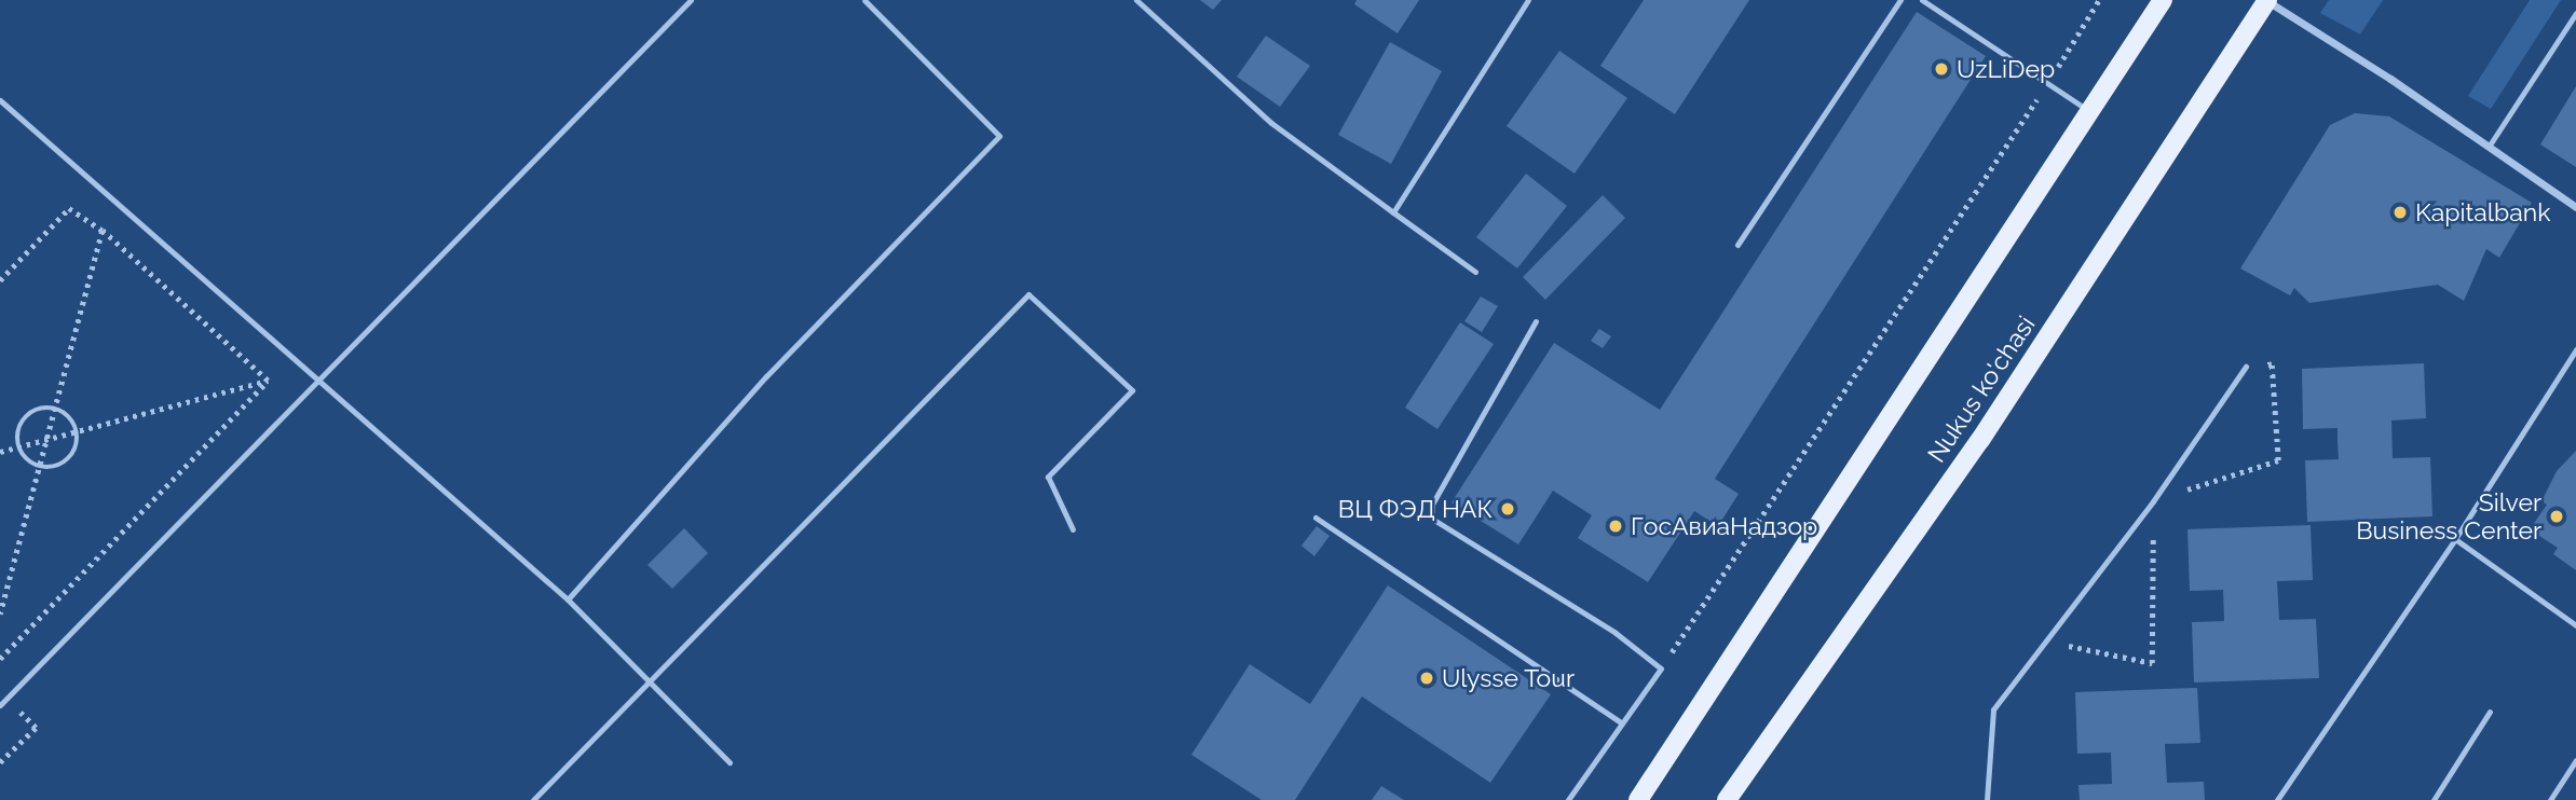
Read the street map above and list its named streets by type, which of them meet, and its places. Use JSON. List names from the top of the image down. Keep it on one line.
{"streets":{"main road":["Nukus ko'chasi"]},"places":["UzLiDep","Kapitalbank","ВЦ ФЭД НАК","Silver Business Center","ГосАвиаНадзор","Ulysse Tour"]}
